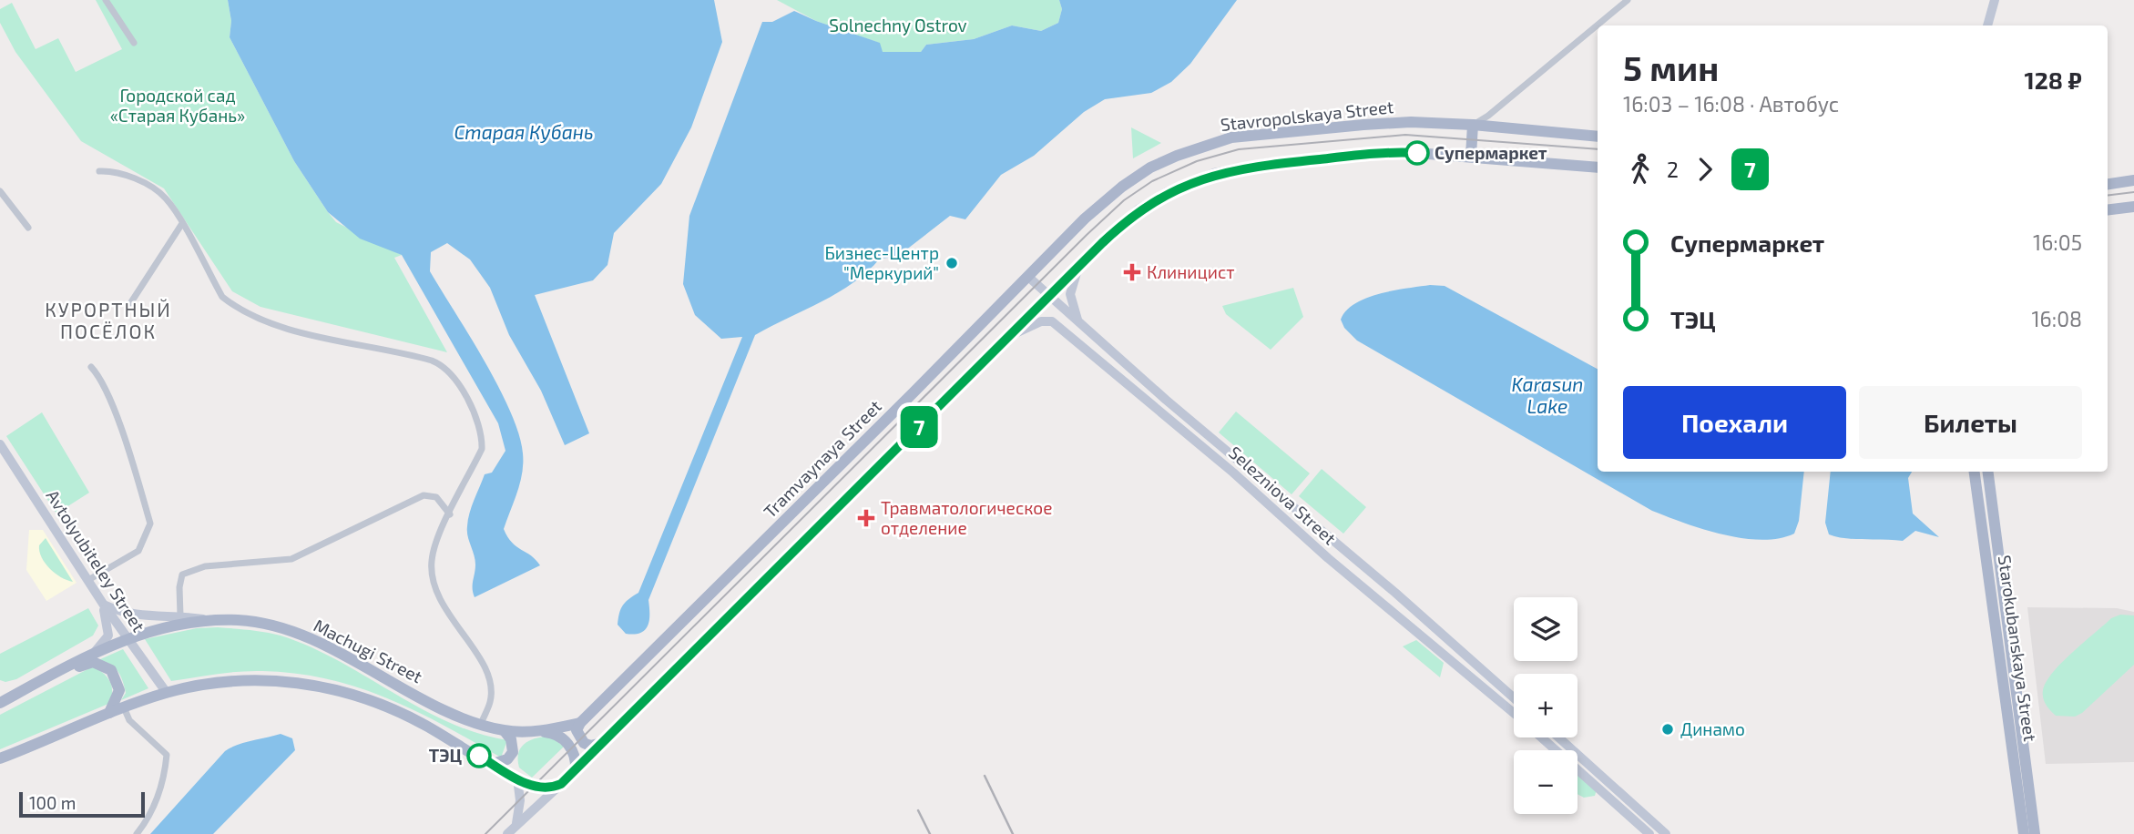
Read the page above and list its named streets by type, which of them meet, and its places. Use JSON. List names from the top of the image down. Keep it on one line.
{"streets":{"main road":["Stavropolskaya Street","Tramvaynaya Street","Selezniova Street","Avtolyubiteley Street","Starokubanskaya Street","Machugi Street"]},"crossings":[["Stavropolskaya Street","Tramvaynaya Street"],["Tramvaynaya Street","Selezniova Street"],["Tramvaynaya Street","Machugi Street"],["Avtolyubiteley Street","Machugi Street"]],"districts":["КУРОРТНЫЙ ПОСЁЛОК"],"water":["Старая Кубань","Karasun Lake"],"parks":["Solnechny Ostrov","Городской сад «Старая Кубань»"],"places":{"other":["Супермаркет","Бизнес-Центр \"Меркурий\"","Динамо","ТЭЦ"],"health":["Клиницист","Травматологическое отделение"]},"lines":["bus line 7"],"scale_bar":"100 m","page":{"on_map":"7","heading":["5 мин","16:03 – 16:08 · Автобус","128 ₽"],"legs":["2","7"],"list":[{"name":"Супермаркет","value":"16:05"},{"name":"ТЭЦ","value":"16:08"}],"buttons":["Поехали","Билеты"],"map_buttons":["+","−"],"scale":"100 m"}}
